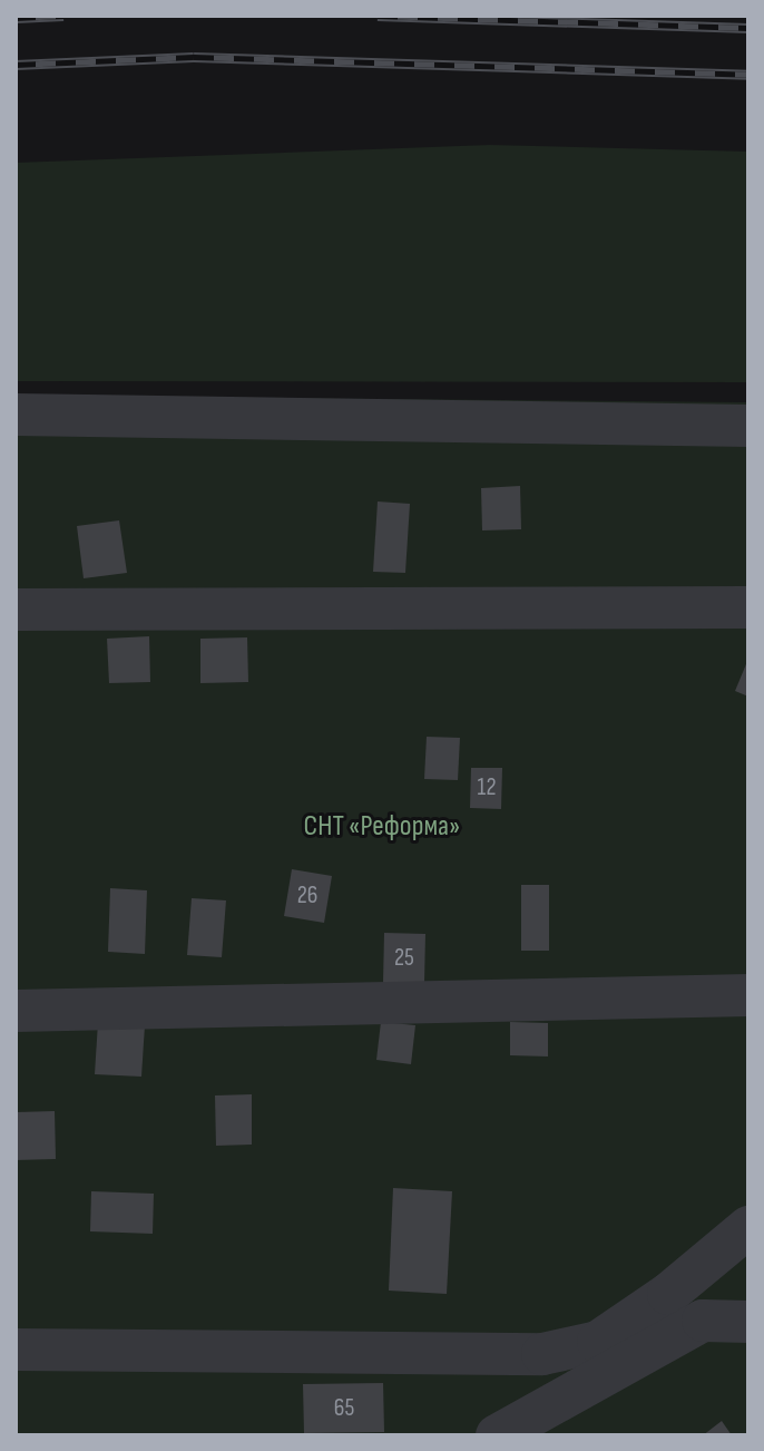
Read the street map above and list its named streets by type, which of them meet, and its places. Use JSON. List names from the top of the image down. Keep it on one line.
{"parks":["СНТ «Реформа»"],"house_numbers":["12","26","25","65"]}
